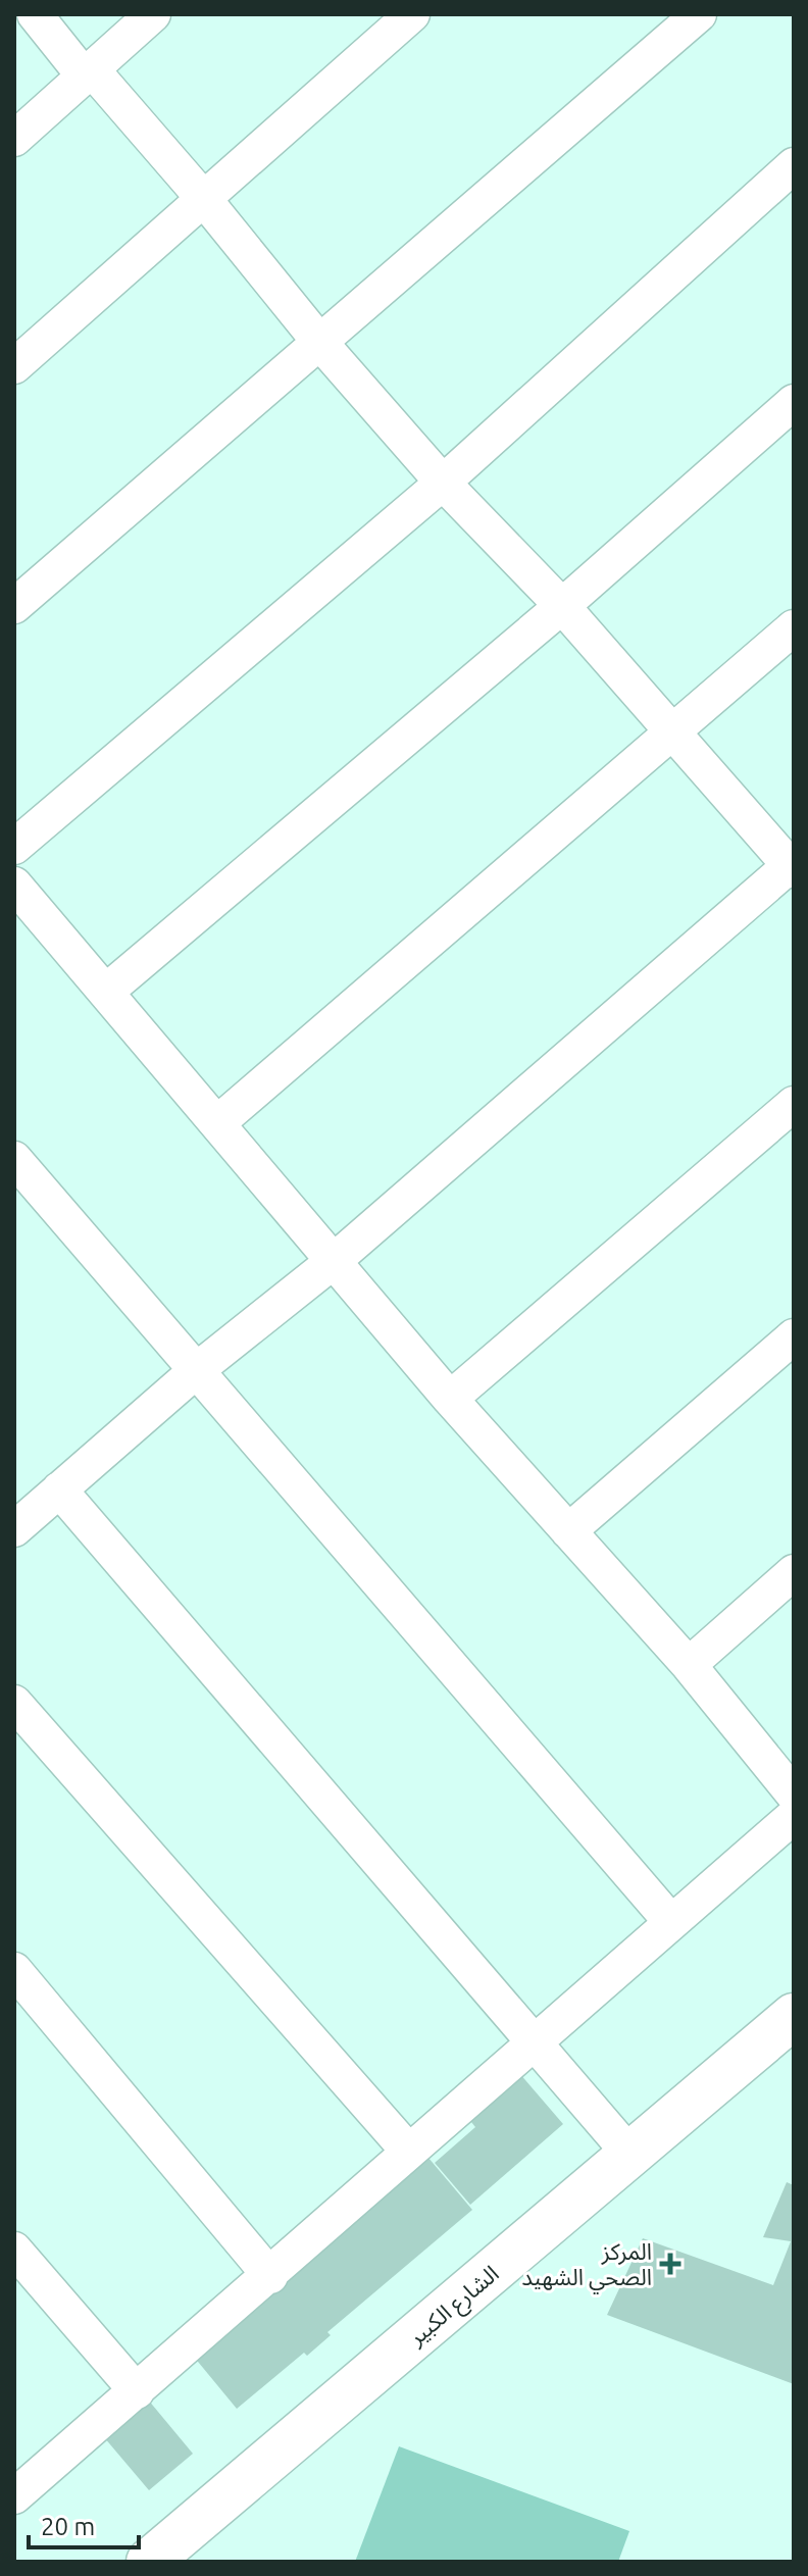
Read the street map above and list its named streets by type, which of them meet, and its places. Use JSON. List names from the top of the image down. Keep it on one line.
{"streets":{"street":["الشارع الكبير"]},"places":{"health":["المركز الصحي الشهيد"]},"scale_bar":"20 m"}
